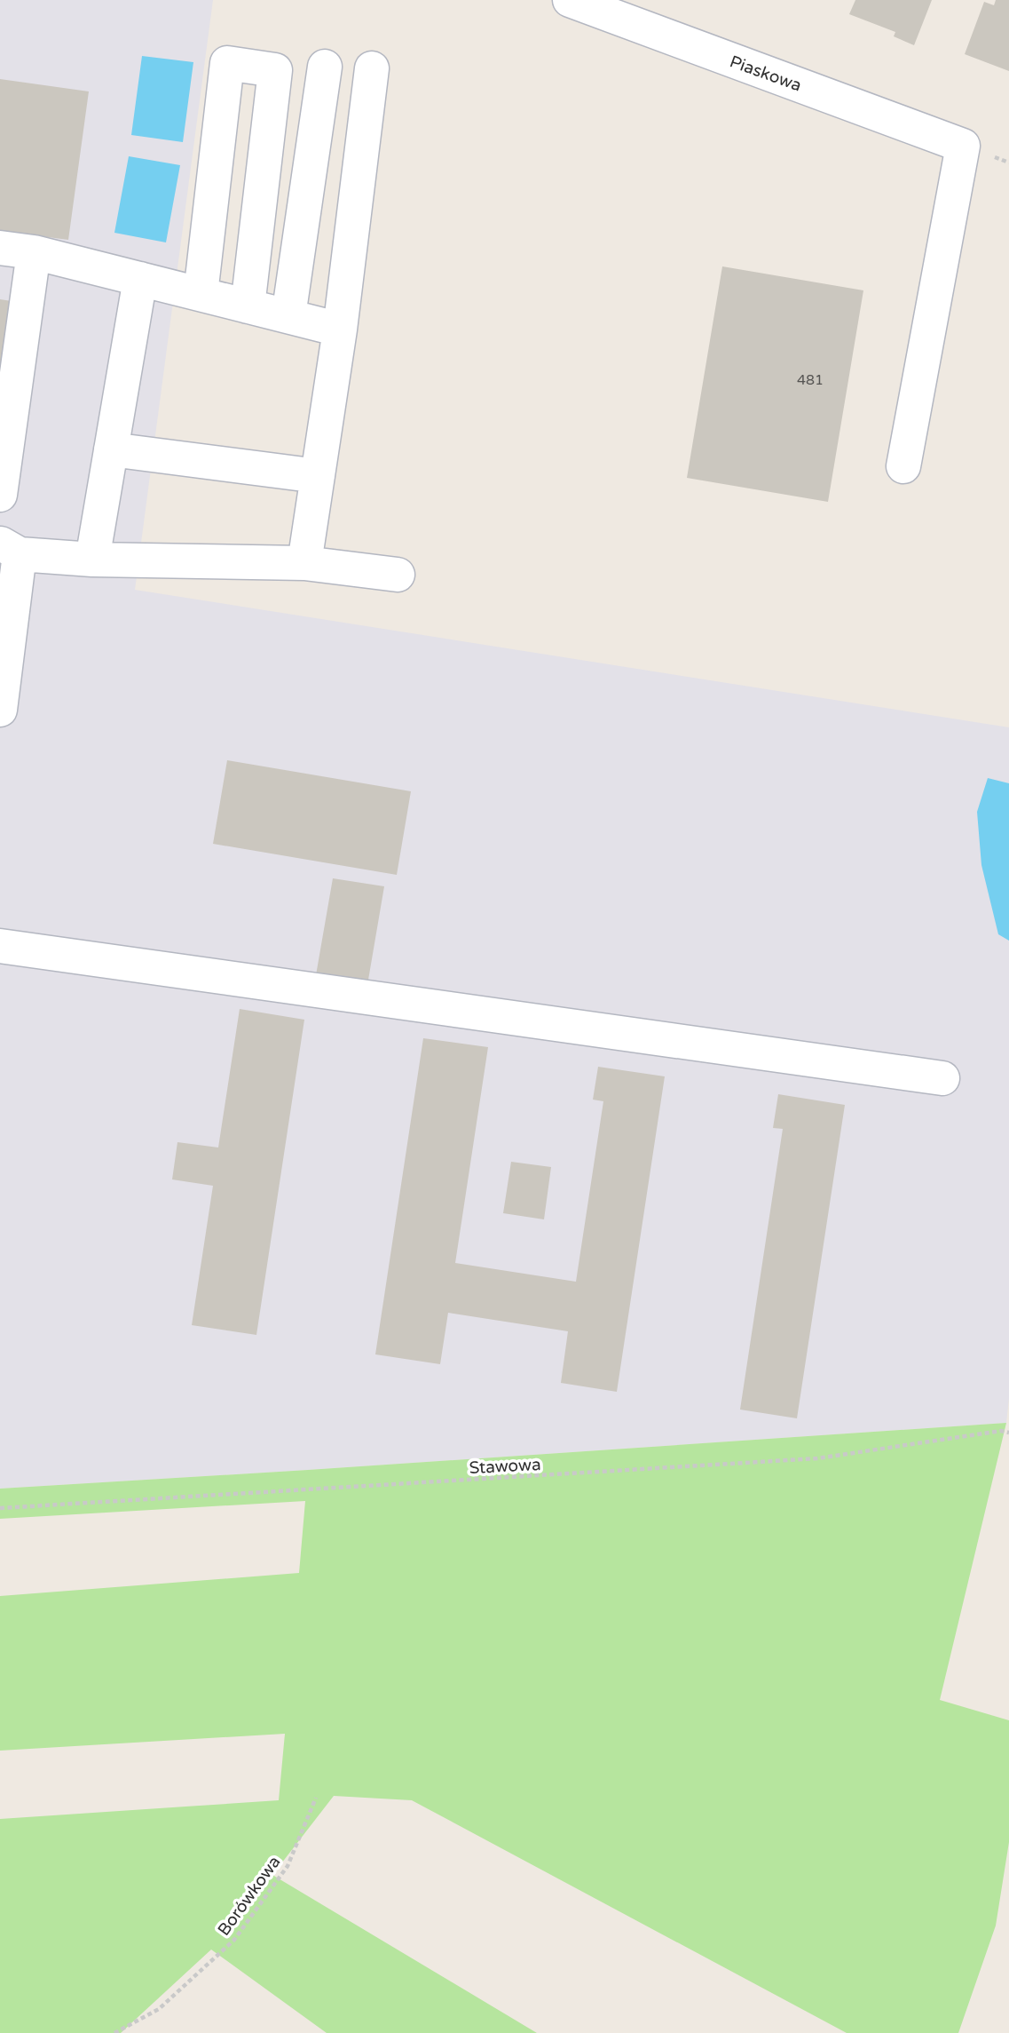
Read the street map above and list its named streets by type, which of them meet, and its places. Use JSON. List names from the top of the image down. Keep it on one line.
{"streets":{"lane":["Piaskowa"],"path":["Stawowa","Borówkowa"]},"house_numbers":["481"]}
